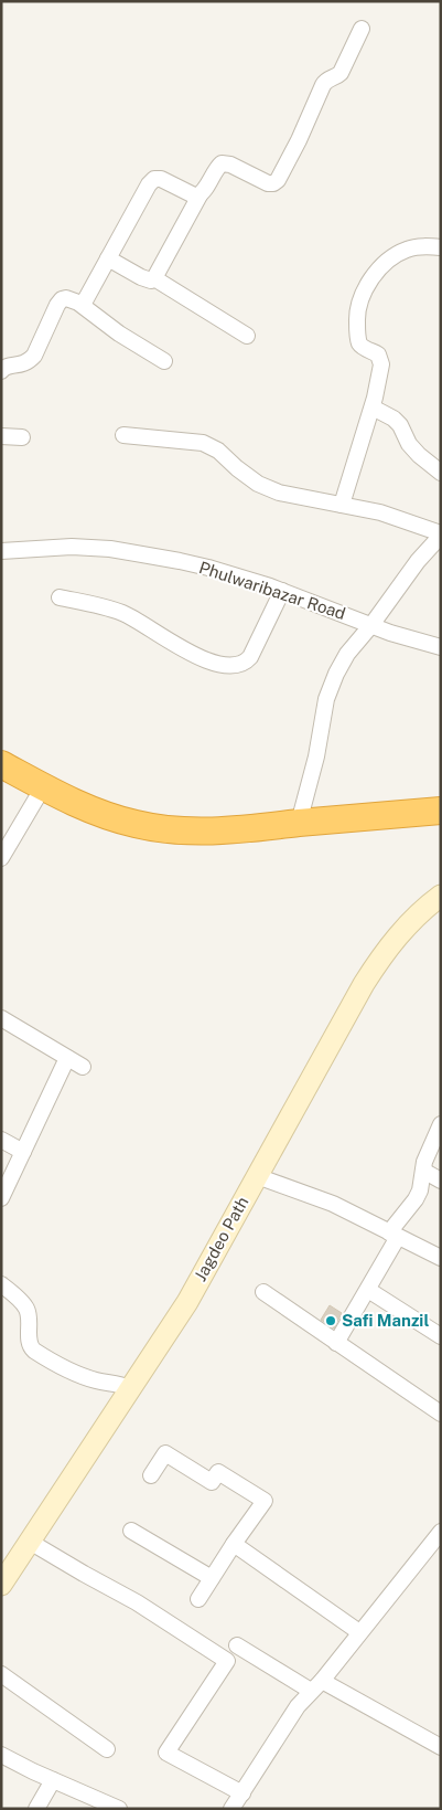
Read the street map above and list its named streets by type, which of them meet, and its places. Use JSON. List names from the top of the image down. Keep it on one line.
{"streets":{"main road":["Jagdeo Path"],"street":["Phulwaribazar Road"]},"places":["Safi Manzil"]}
